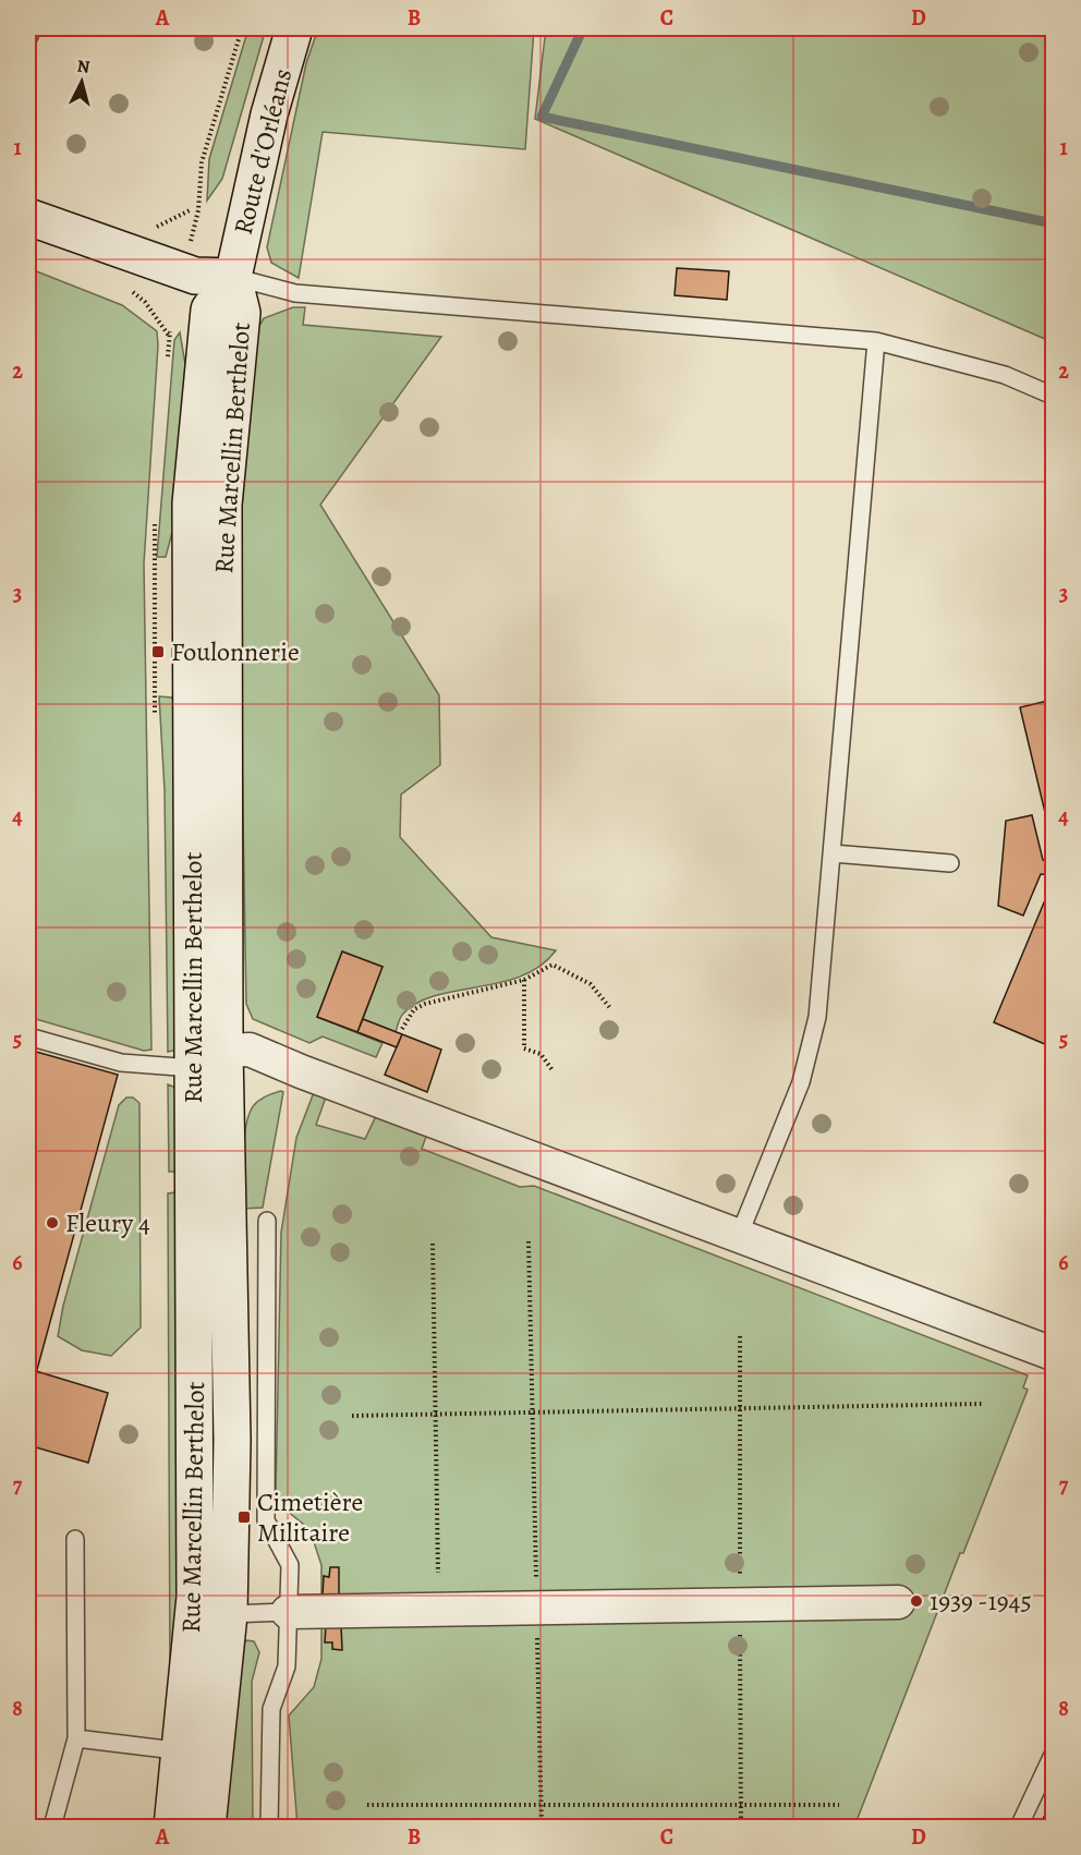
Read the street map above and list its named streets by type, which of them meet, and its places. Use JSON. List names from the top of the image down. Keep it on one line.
{"streets":{"main road":["Route d'Orléans","Rue Marcellin Berthelot"]},"crossings":[["Route d'Orléans","Rue Marcellin Berthelot"]],"places":{"transit":["Foulonnerie","Cimetière Militaire"],"other":["Fleury 4","1939 -1945"]},"north":"top","grid":{"columns":["A","B","C","D"],"rows":["1","2","3","4","5","6","7","8"]}}
